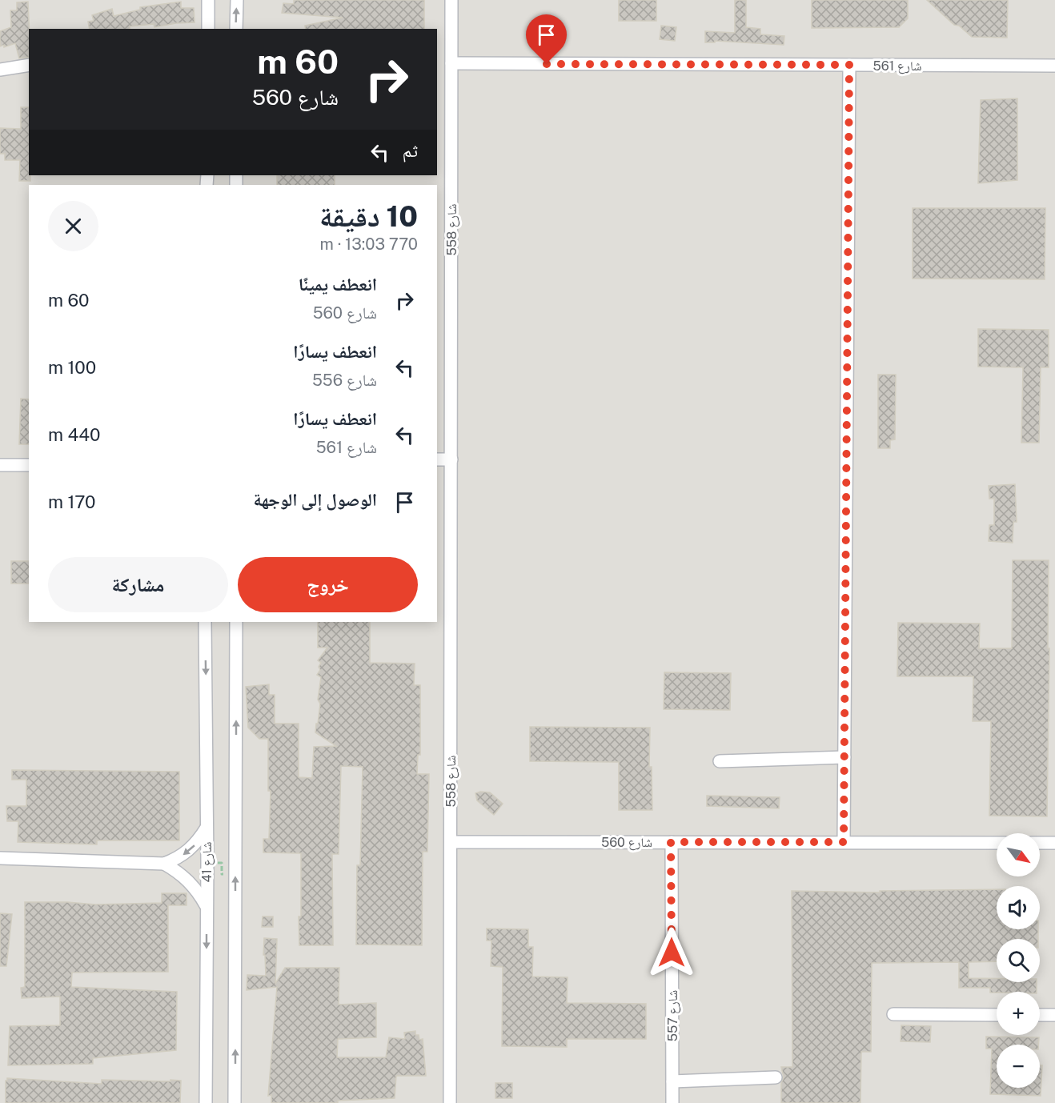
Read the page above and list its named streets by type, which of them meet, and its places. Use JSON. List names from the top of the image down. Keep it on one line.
{"streets":{"street":["شارع 561","شارع 558","شارع 560","شارع 41","شارع 557"]},"crossings":[["شارع 561","شارع 558"],["شارع 558","شارع 560"],["شارع 560","شارع 557"]],"north":"bottom right","page":{"turn":["60 m","شارع 560"],"then":"ثم","heading":["10 دقيقة","770 m · 13:03"],"list":[{"name":"انعطف يمينًا","note":"شارع 560","value":"60 m"},{"name":"انعطف يسارًا","note":"شارع 556","value":"100 m"},{"name":"انعطف يسارًا","note":"شارع 561","value":"440 m"},{"name":"الوصول إلى الوجهة","value":"170 m"}],"buttons":["خروج","مشاركة"],"map_buttons":["+","−"]}}
